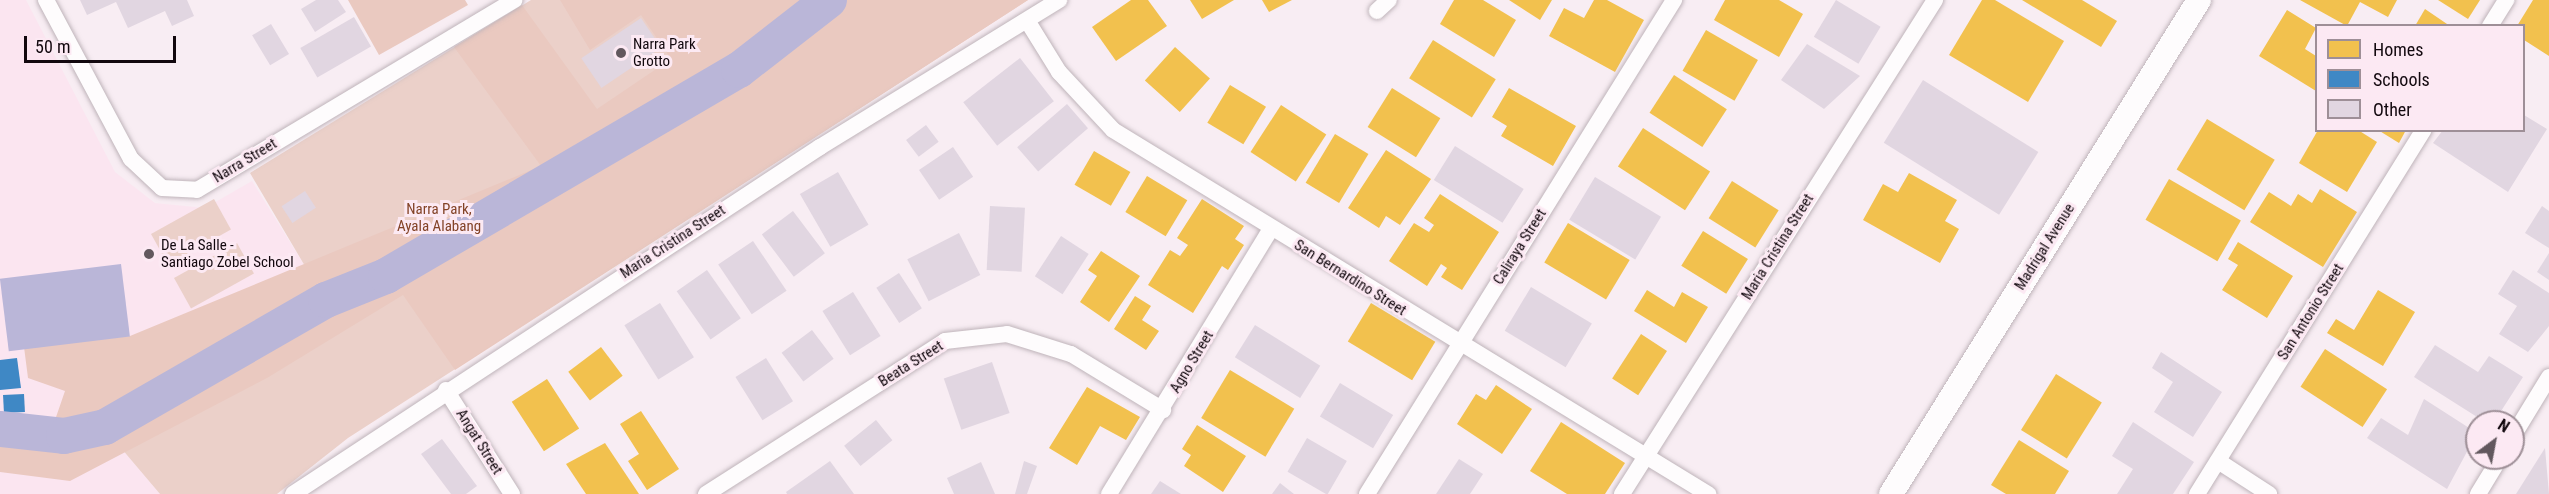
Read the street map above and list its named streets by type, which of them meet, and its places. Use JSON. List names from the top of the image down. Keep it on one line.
{"streets":{"street":["Narra Street","Maria Cristina Street","Caliraya Street","Madrigal Avenue","San Bernardino Street","San Antonio Street","Agno Street","Beata Street","Angat Street"]},"crossings":[["Maria Cristina Street","San Bernardino Street"],["Maria Cristina Street","Angat Street"],["Caliraya Street","San Bernardino Street"],["San Bernardino Street","Agno Street"],["Agno Street","Beata Street"]],"parks":["Narra Park, Ayala Alabang"],"places":["Narra Park Grotto","De La Salle - Santiago Zobel School"],"legend":["Homes","Schools","Other"],"scale_bar":"50 m","north":"top right"}
